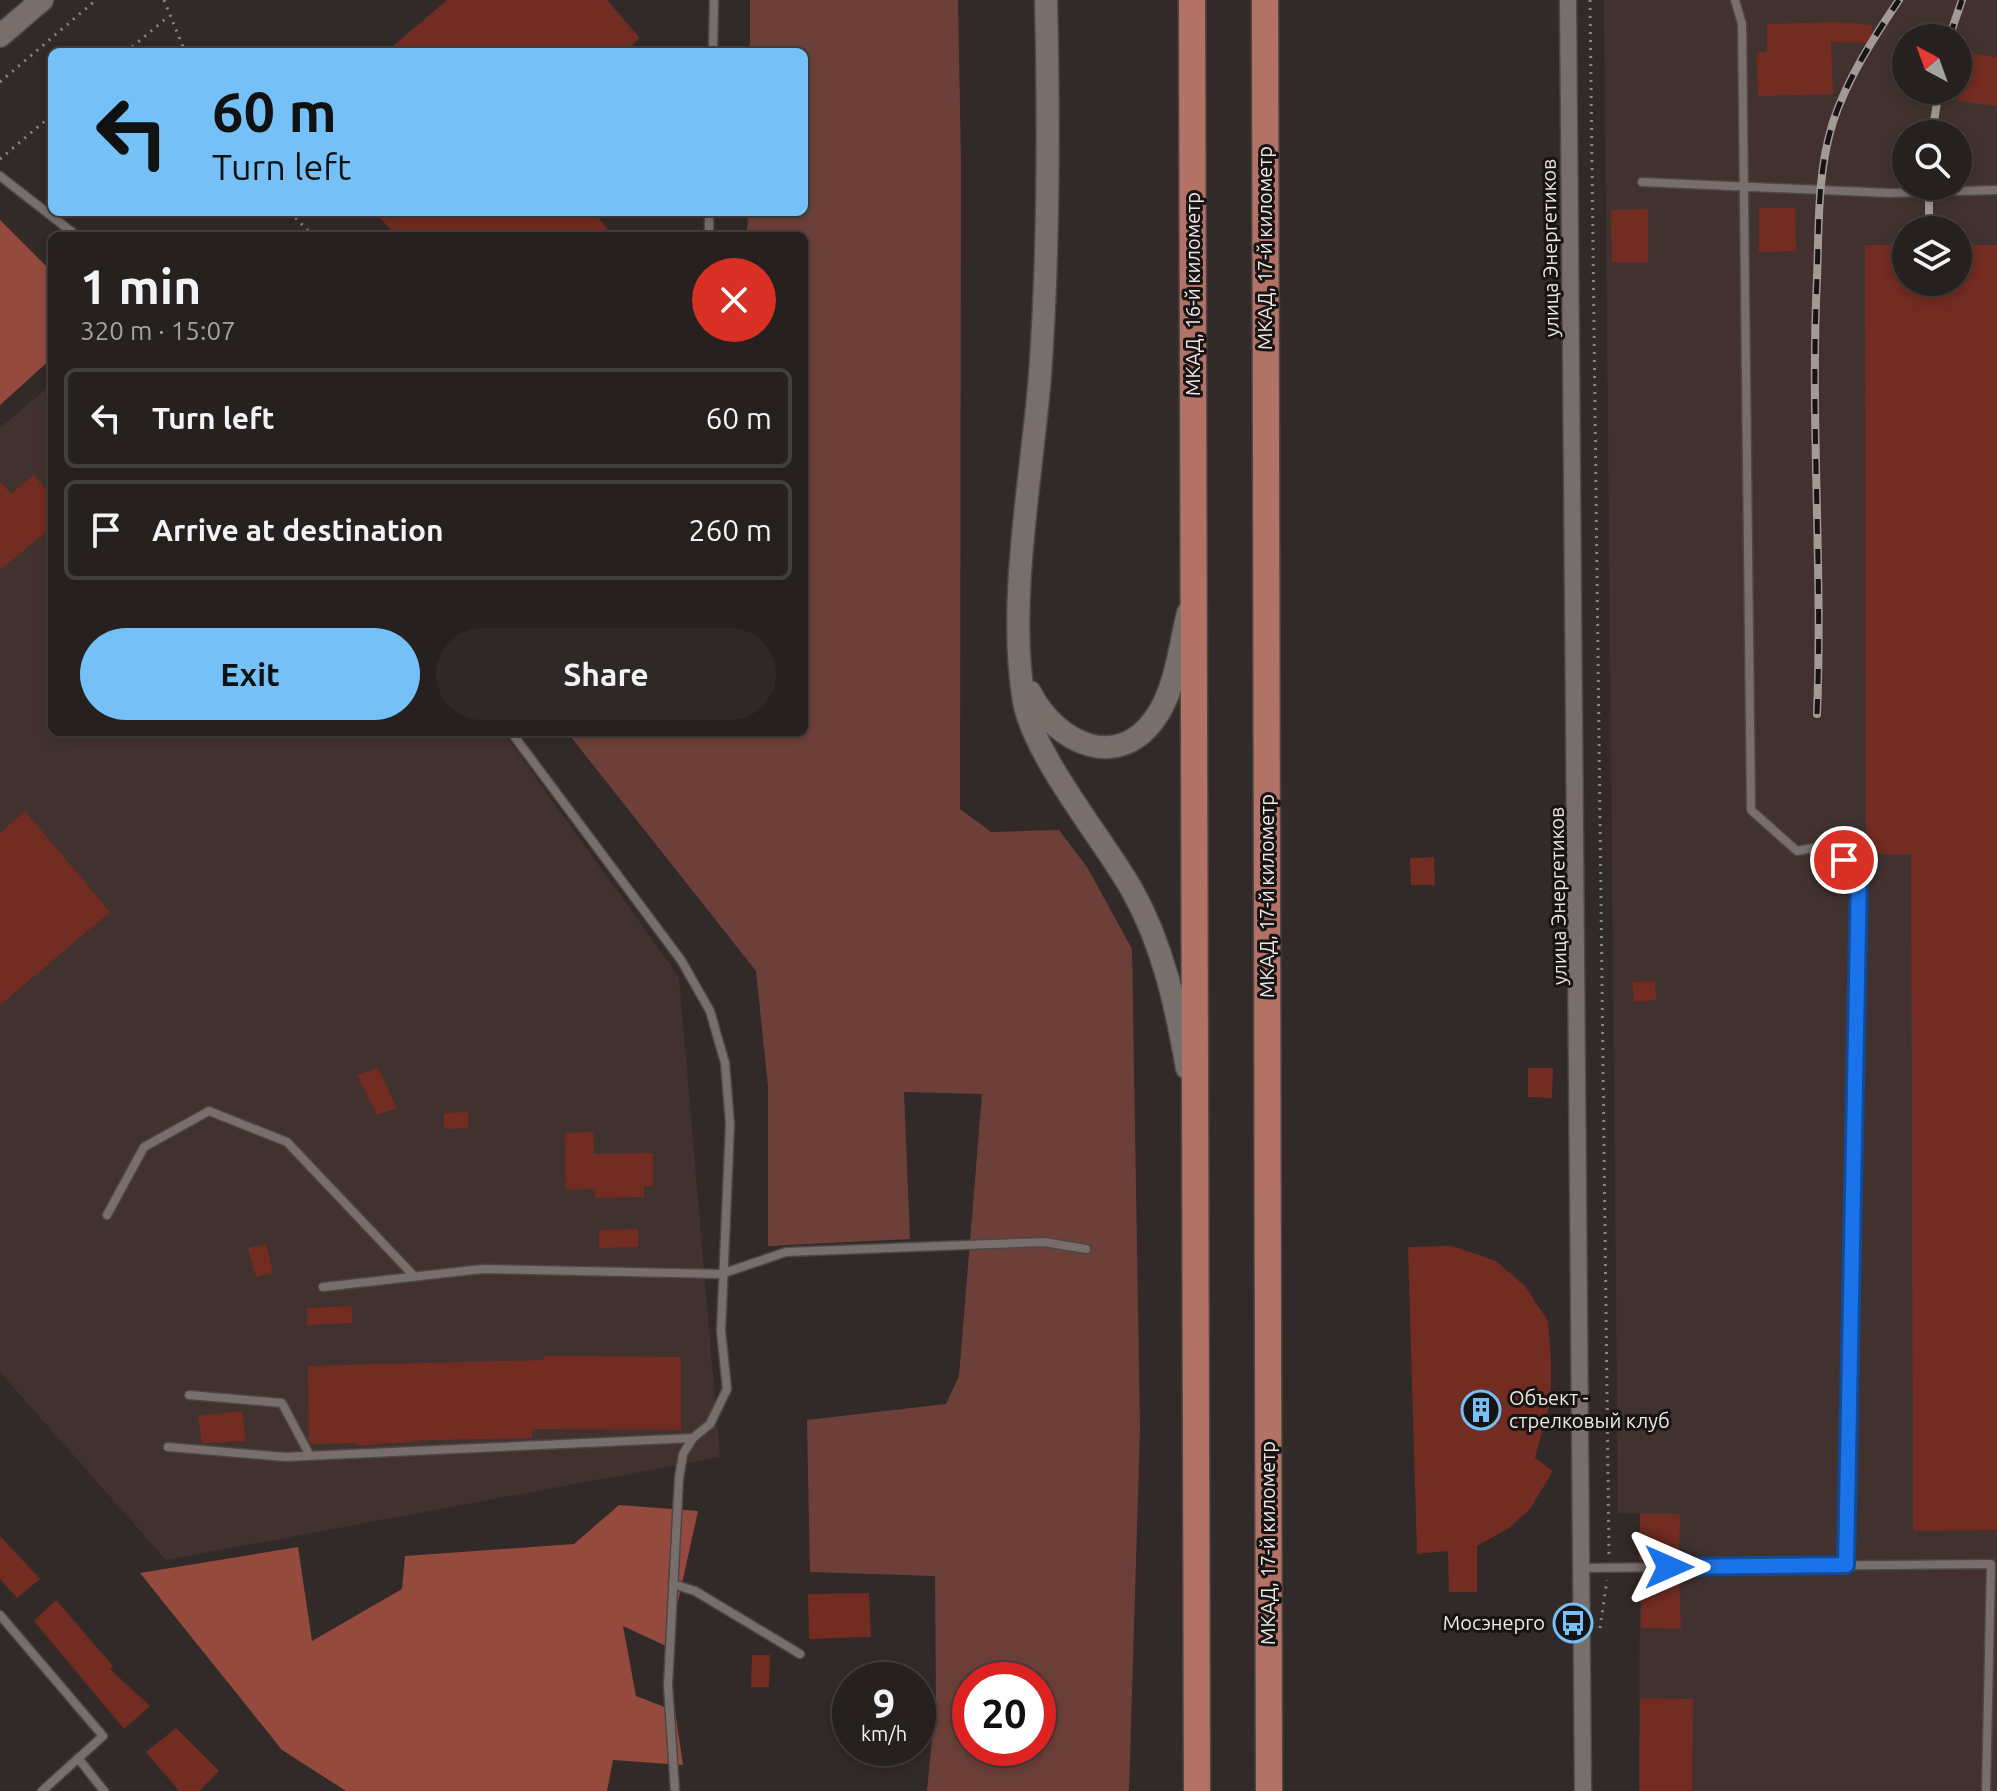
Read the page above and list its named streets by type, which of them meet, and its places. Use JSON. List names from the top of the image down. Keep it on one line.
{"streets":{"highway":["МКАД, 17-й километр","МКАД, 16-й километр"],"street":["улица Энергетиков"]},"places":{"building":["Объект - стрелковый клуб"],"bus stop":["Мосэнерго"]},"north":"top left","page":{"turn":["60 m","Turn left"],"heading":["1 min","320 m · 15:07"],"list":[{"name":"Turn left","value":"60 m"},{"name":"Arrive at destination","value":"260 m"}],"buttons":["Exit","Share"],"speed":"9 km/h","limit":"20"}}
